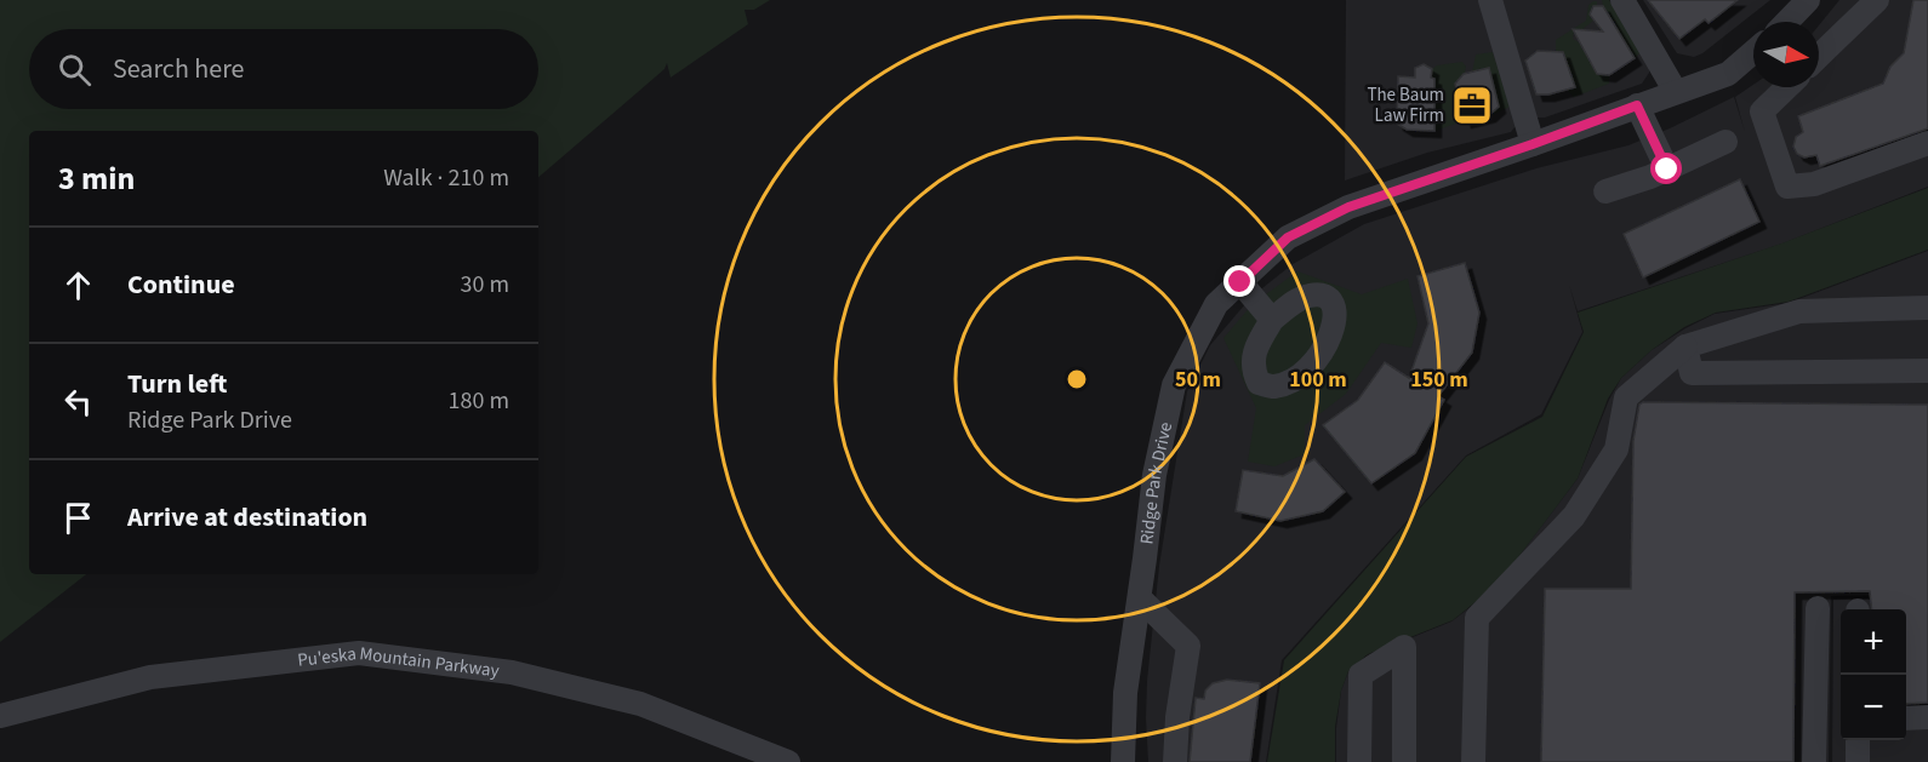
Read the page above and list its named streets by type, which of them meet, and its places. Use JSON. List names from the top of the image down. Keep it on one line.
{"streets":{"street":["Ridge Park Drive","Pu'eska Mountain Parkway"]},"places":{"office":["The Baum Law Firm"]},"north":"right","page":{"search":"Search here","heading":["3 min","Walk · 210 m"],"list":[["Continue","30 m"],["Turn left","Ridge Park Drive","180 m"],"Arrive at destination"],"map_buttons":["+","−"]},"rings":["50 m","100 m","150 m"]}
